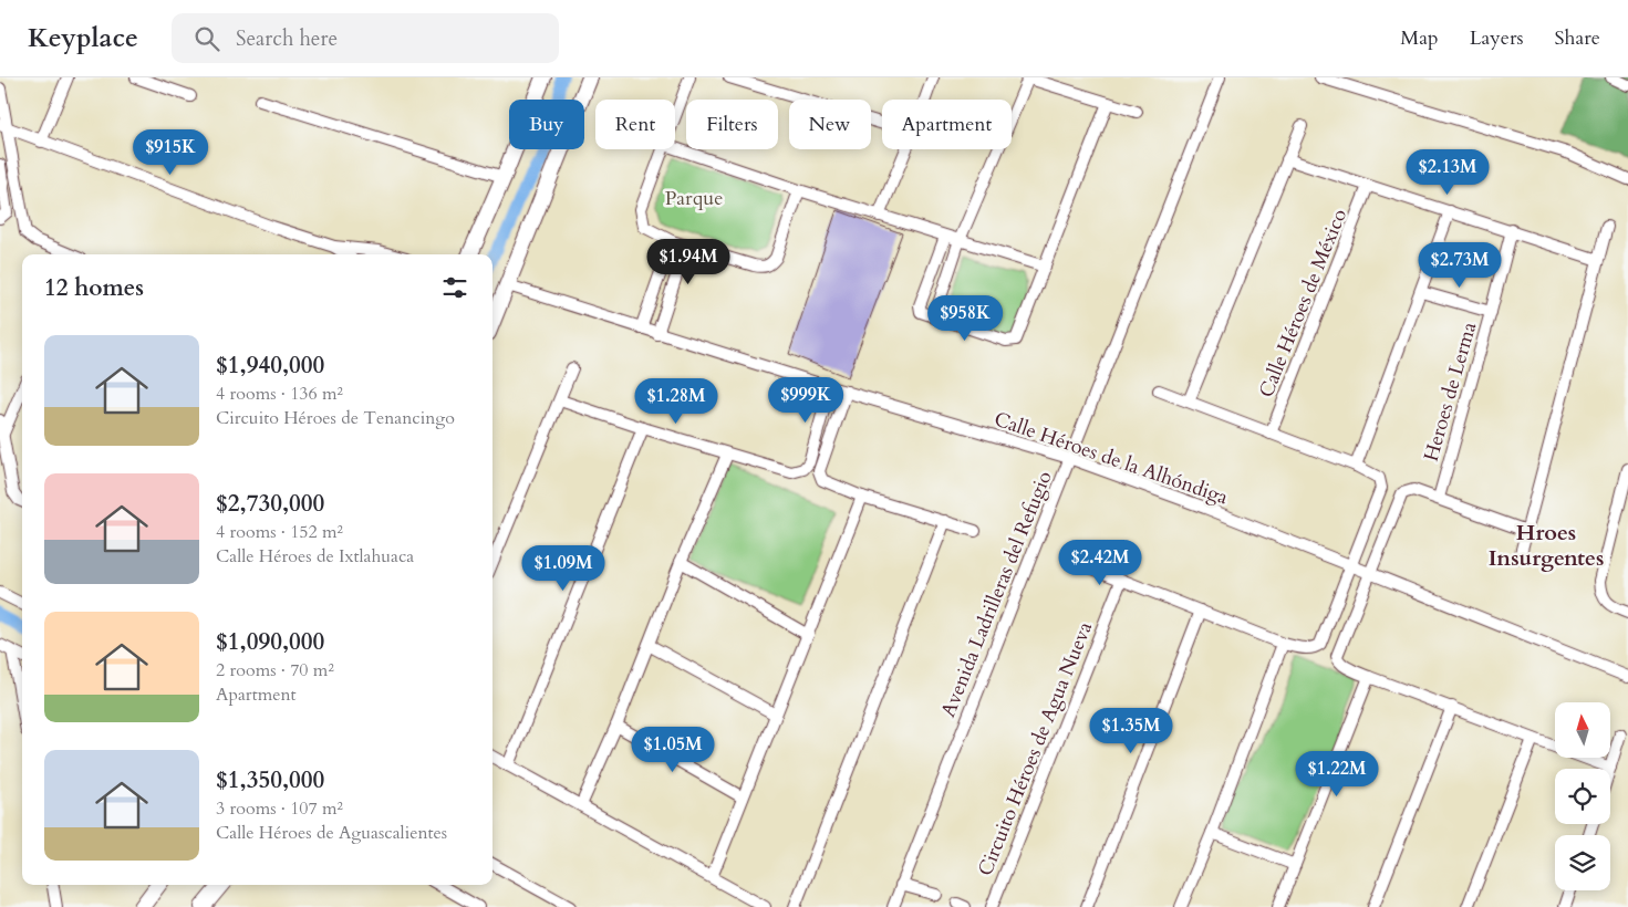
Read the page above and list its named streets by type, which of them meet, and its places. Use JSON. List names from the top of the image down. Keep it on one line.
{"streets":{"street":["Calle Héroes de México","Heroes de Lerma","Calle Héroes de la Alhóndiga","Avenida Ladrilleras del Refugio","Circuito Héroes de Agua Nueva"]},"crossings":[["Calle Héroes de la Alhóndiga","Avenida Ladrilleras del Refugio"]],"districts":["Hroes Insurgentes"],"parks":["Parque"],"north":"top","page":{"header":"Keyplace","search":"Search here","nav":["Map","Layers","Share"],"chip":["Buy","Rent","Filters","New","Apartment"],"price":["$915K","$2.13M","$1.94M","$2.73M","$958K","$999K","$1.28M","$2.42M","$1.09M","$1.35M","$1.05M","$1.22M"],"heading":"12 homes","list":[{"name":"$1,940,000","note":"4 rooms · 136 m² · Circuito Héroes de Tenancingo"},{"name":"$2,730,000","note":"4 rooms · 152 m² · Calle Héroes de Ixtlahuaca"},{"name":"$1,090,000","note":"2 rooms · 70 m² · Apartment"},{"name":"$1,350,000","note":"3 rooms · 107 m² · Calle Héroes de Aguascalientes"}]}}
